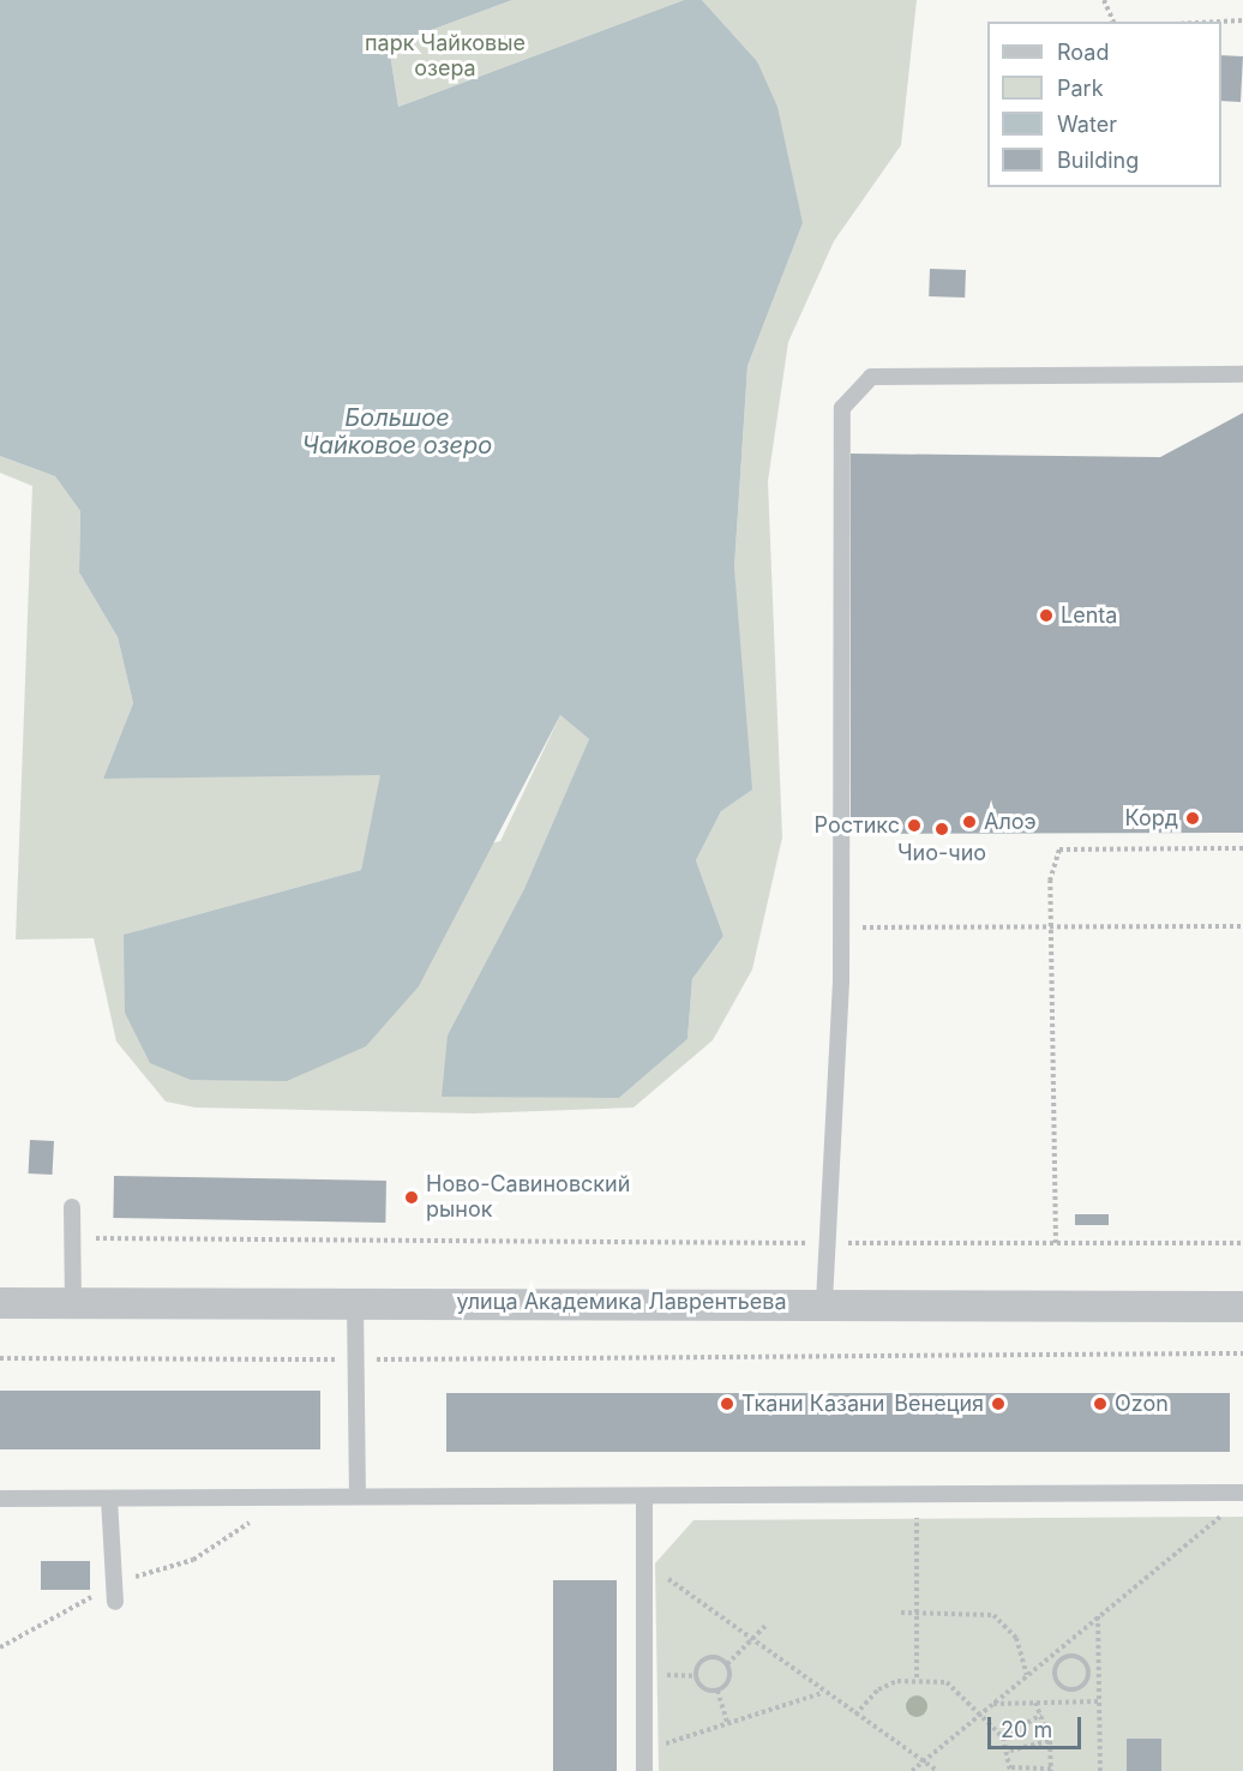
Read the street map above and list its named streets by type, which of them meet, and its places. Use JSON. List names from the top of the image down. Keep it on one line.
{"streets":{"street":["улица Академика Лаврентьева"]},"water":["Большое Чайковое озеро"],"parks":["парк Чайковые озера"],"places":["Lenta","Корд","Алоэ","Ростикс","Чио-чио","Ново-Савиновский рынок","Ткани Казани","Венеция","Ozon"],"legend":["Road","Park","Water","Building"],"scale_bar":"20 m"}
